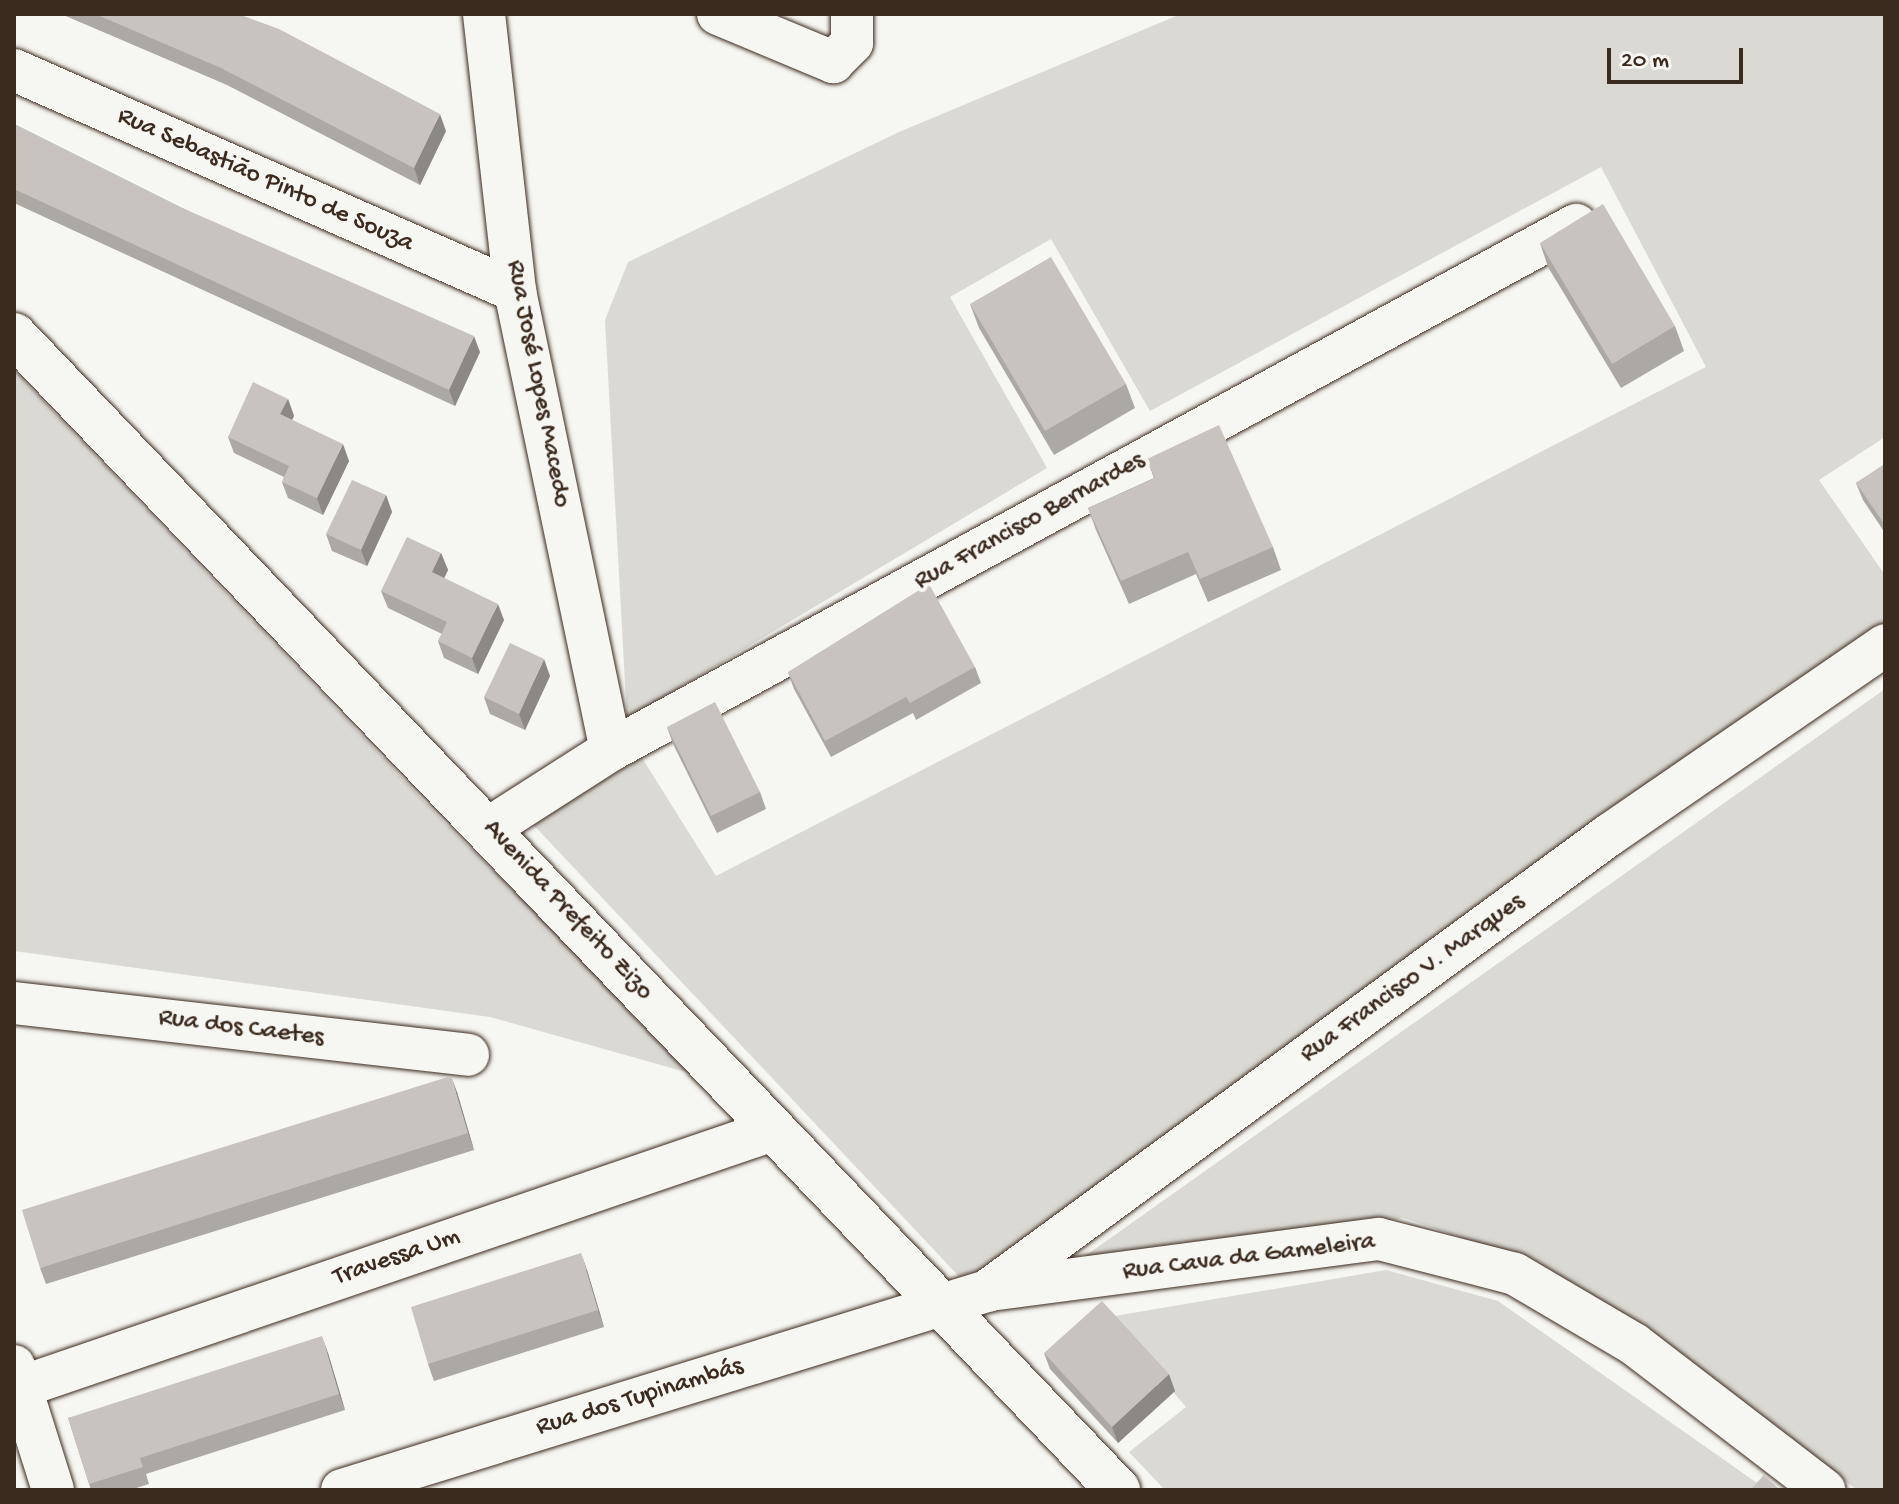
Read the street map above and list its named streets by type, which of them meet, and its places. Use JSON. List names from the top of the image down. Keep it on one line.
{"streets":{"main road":["Avenida Prefeito Zizo"],"street":["Rua Sebastião Pinto de Souza","Rua José Lopes Macedo","Rua Francisco Bernardes","Rua Francisco V. Marques","Rua dos Caetes","Travessa Um","Rua Cava da Gameleira","Rua dos Tupinambás"]},"crossings":[["Rua Sebastião Pinto de Souza","Rua José Lopes Macedo"],["Rua José Lopes Macedo","Rua Francisco Bernardes"],["Rua Francisco Bernardes","Avenida Prefeito Zizo"],["Avenida Prefeito Zizo","Rua Francisco V. Marques"],["Avenida Prefeito Zizo","Travessa Um"],["Avenida Prefeito Zizo","Rua dos Tupinambás"],["Rua Francisco V. Marques","Rua Cava da Gameleira"],["Rua Francisco V. Marques","Rua dos Tupinambás"]],"scale_bar":"20 m"}
